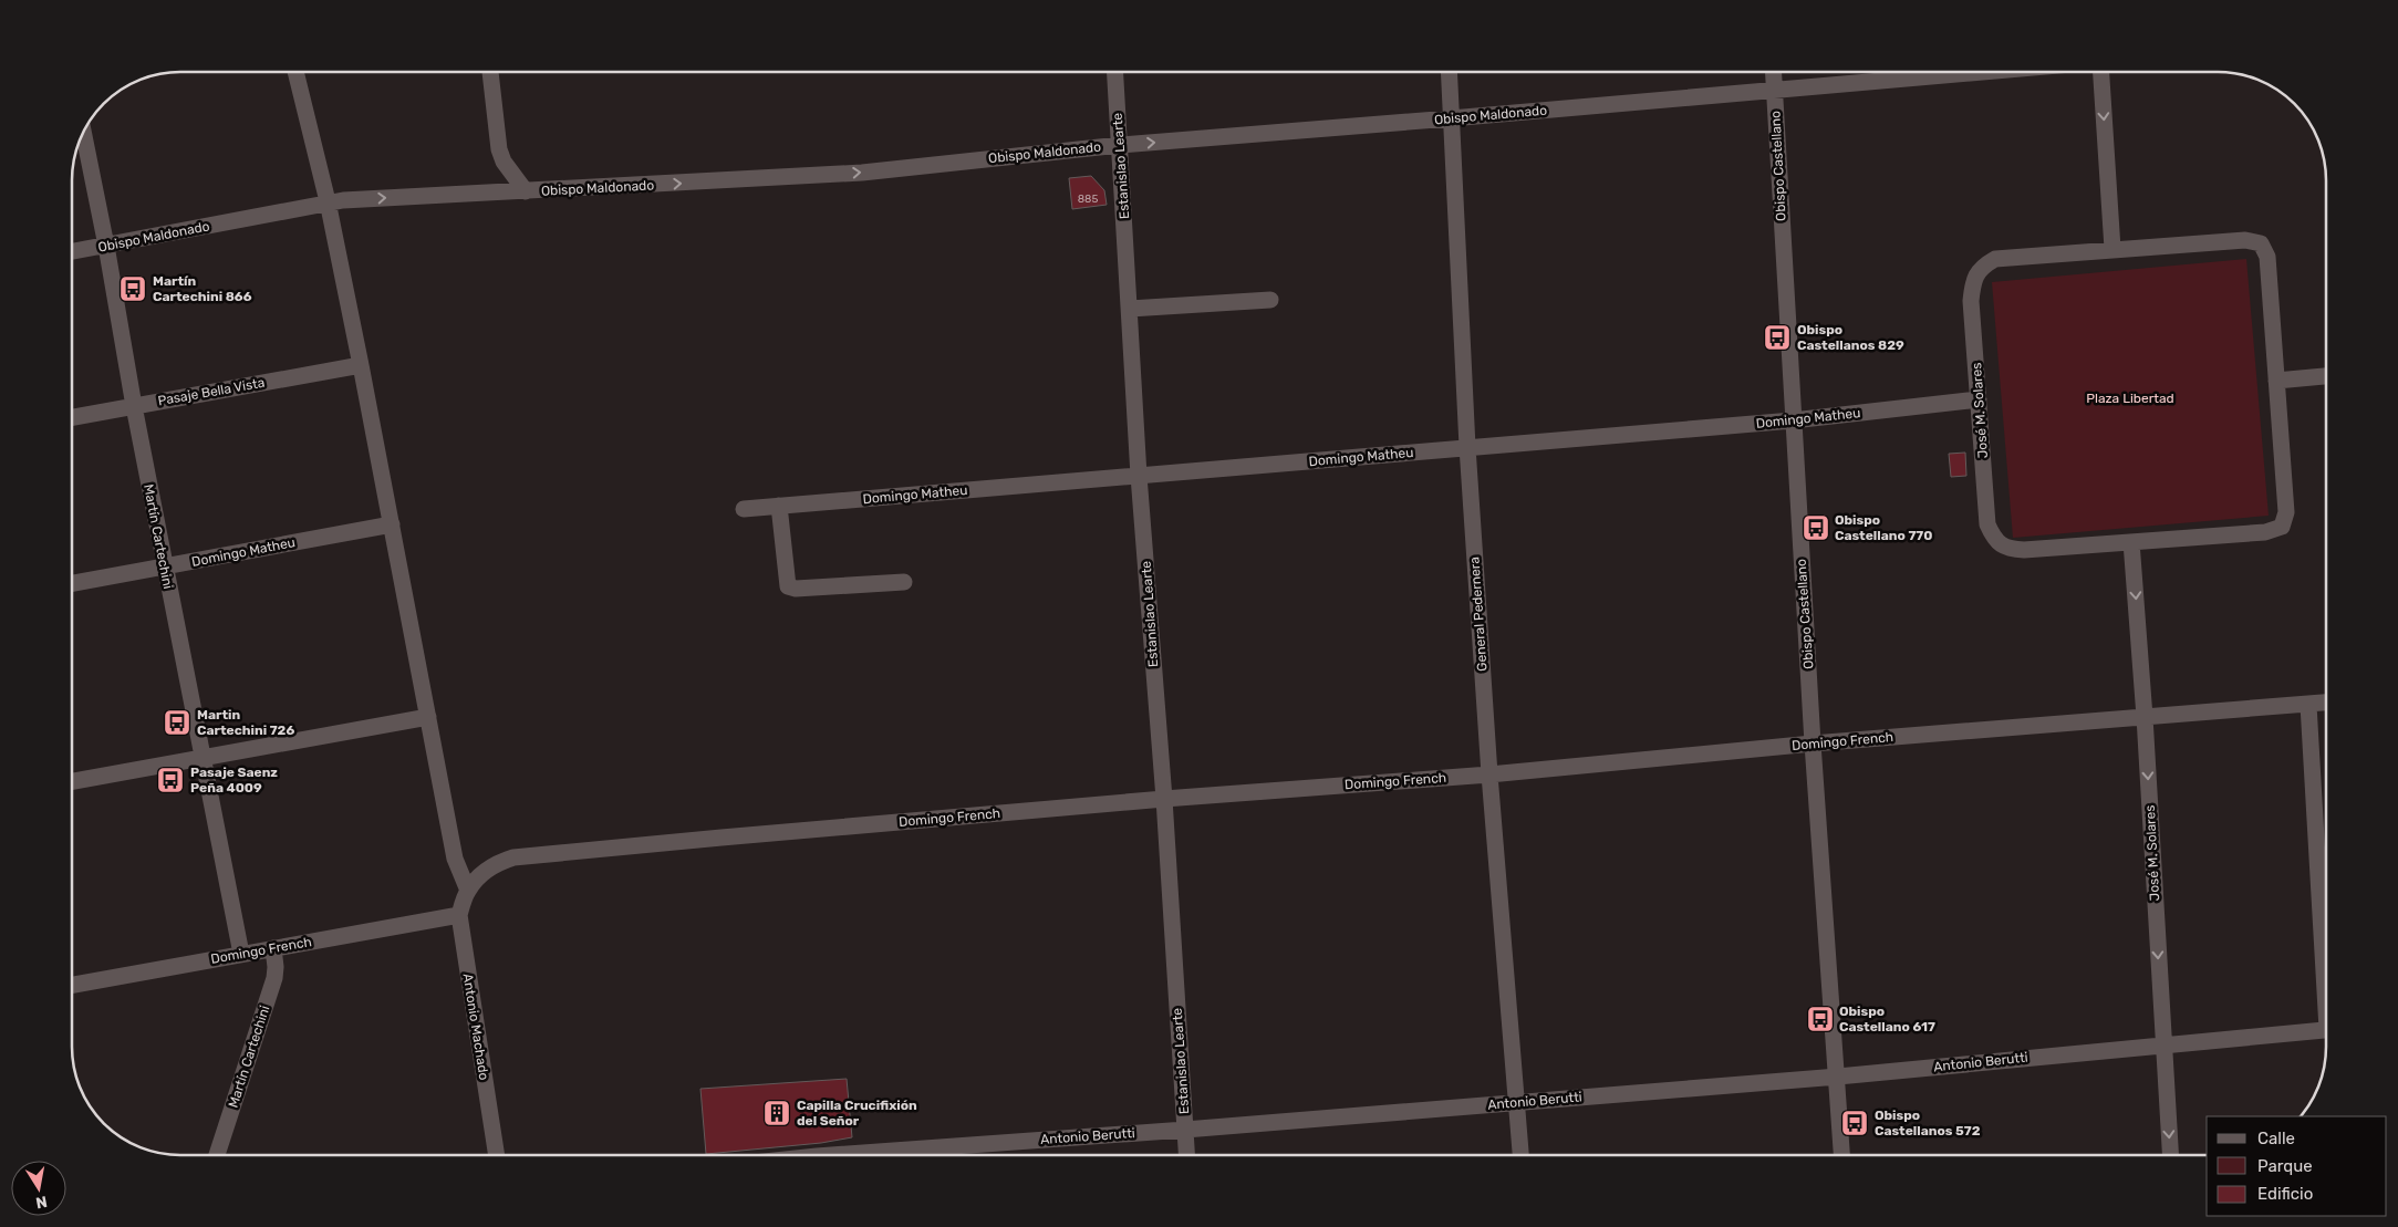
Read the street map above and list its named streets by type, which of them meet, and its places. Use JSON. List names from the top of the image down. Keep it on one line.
{"streets":{"street":["Obispo Maldonado","Estanislao Learte","Obispo Castellano","Pasaje Bella Vista","José M. Solares","Domingo Matheu","Martín Cartechini","General Pedernera","Domingo French","Antonio Machado","Antonio Berutti"]},"crossings":[["Obispo Maldonado","Estanislao Learte"],["Obispo Maldonado","Obispo Castellano"],["Obispo Maldonado","Martín Cartechini"],["Obispo Maldonado","General Pedernera"],["Estanislao Learte","Domingo Matheu"],["Estanislao Learte","Domingo French"],["Estanislao Learte","Antonio Berutti"],["Obispo Castellano","Domingo Matheu"],["Obispo Castellano","Domingo French"],["Obispo Castellano","Antonio Berutti"],["Pasaje Bella Vista","Martín Cartechini"],["José M. Solares","Domingo Matheu"],["José M. Solares","Domingo French"],["José M. Solares","Antonio Berutti"],["Domingo Matheu","Martín Cartechini"],["Domingo Matheu","General Pedernera"],["Martín Cartechini","Domingo French"],["General Pedernera","Domingo French"],["General Pedernera","Antonio Berutti"],["Domingo French","Antonio Machado"]],"one_way":["Obispo Maldonado","José M. Solares"],"parks":["Plaza Libertad"],"places":{"bus stop":["Martín Cartechini 866","Obispo Castellanos 829","Obispo Castellano 770","Martin Cartechini 726","Pasaje Saenz Peña 4009","Obispo Castellano 617","Obispo Castellanos 572"],"building":["Capilla Crucifixión del Señor"]},"house_numbers":["885"],"legend":["Calle","Parque","Edificio"],"north":"bottom"}
